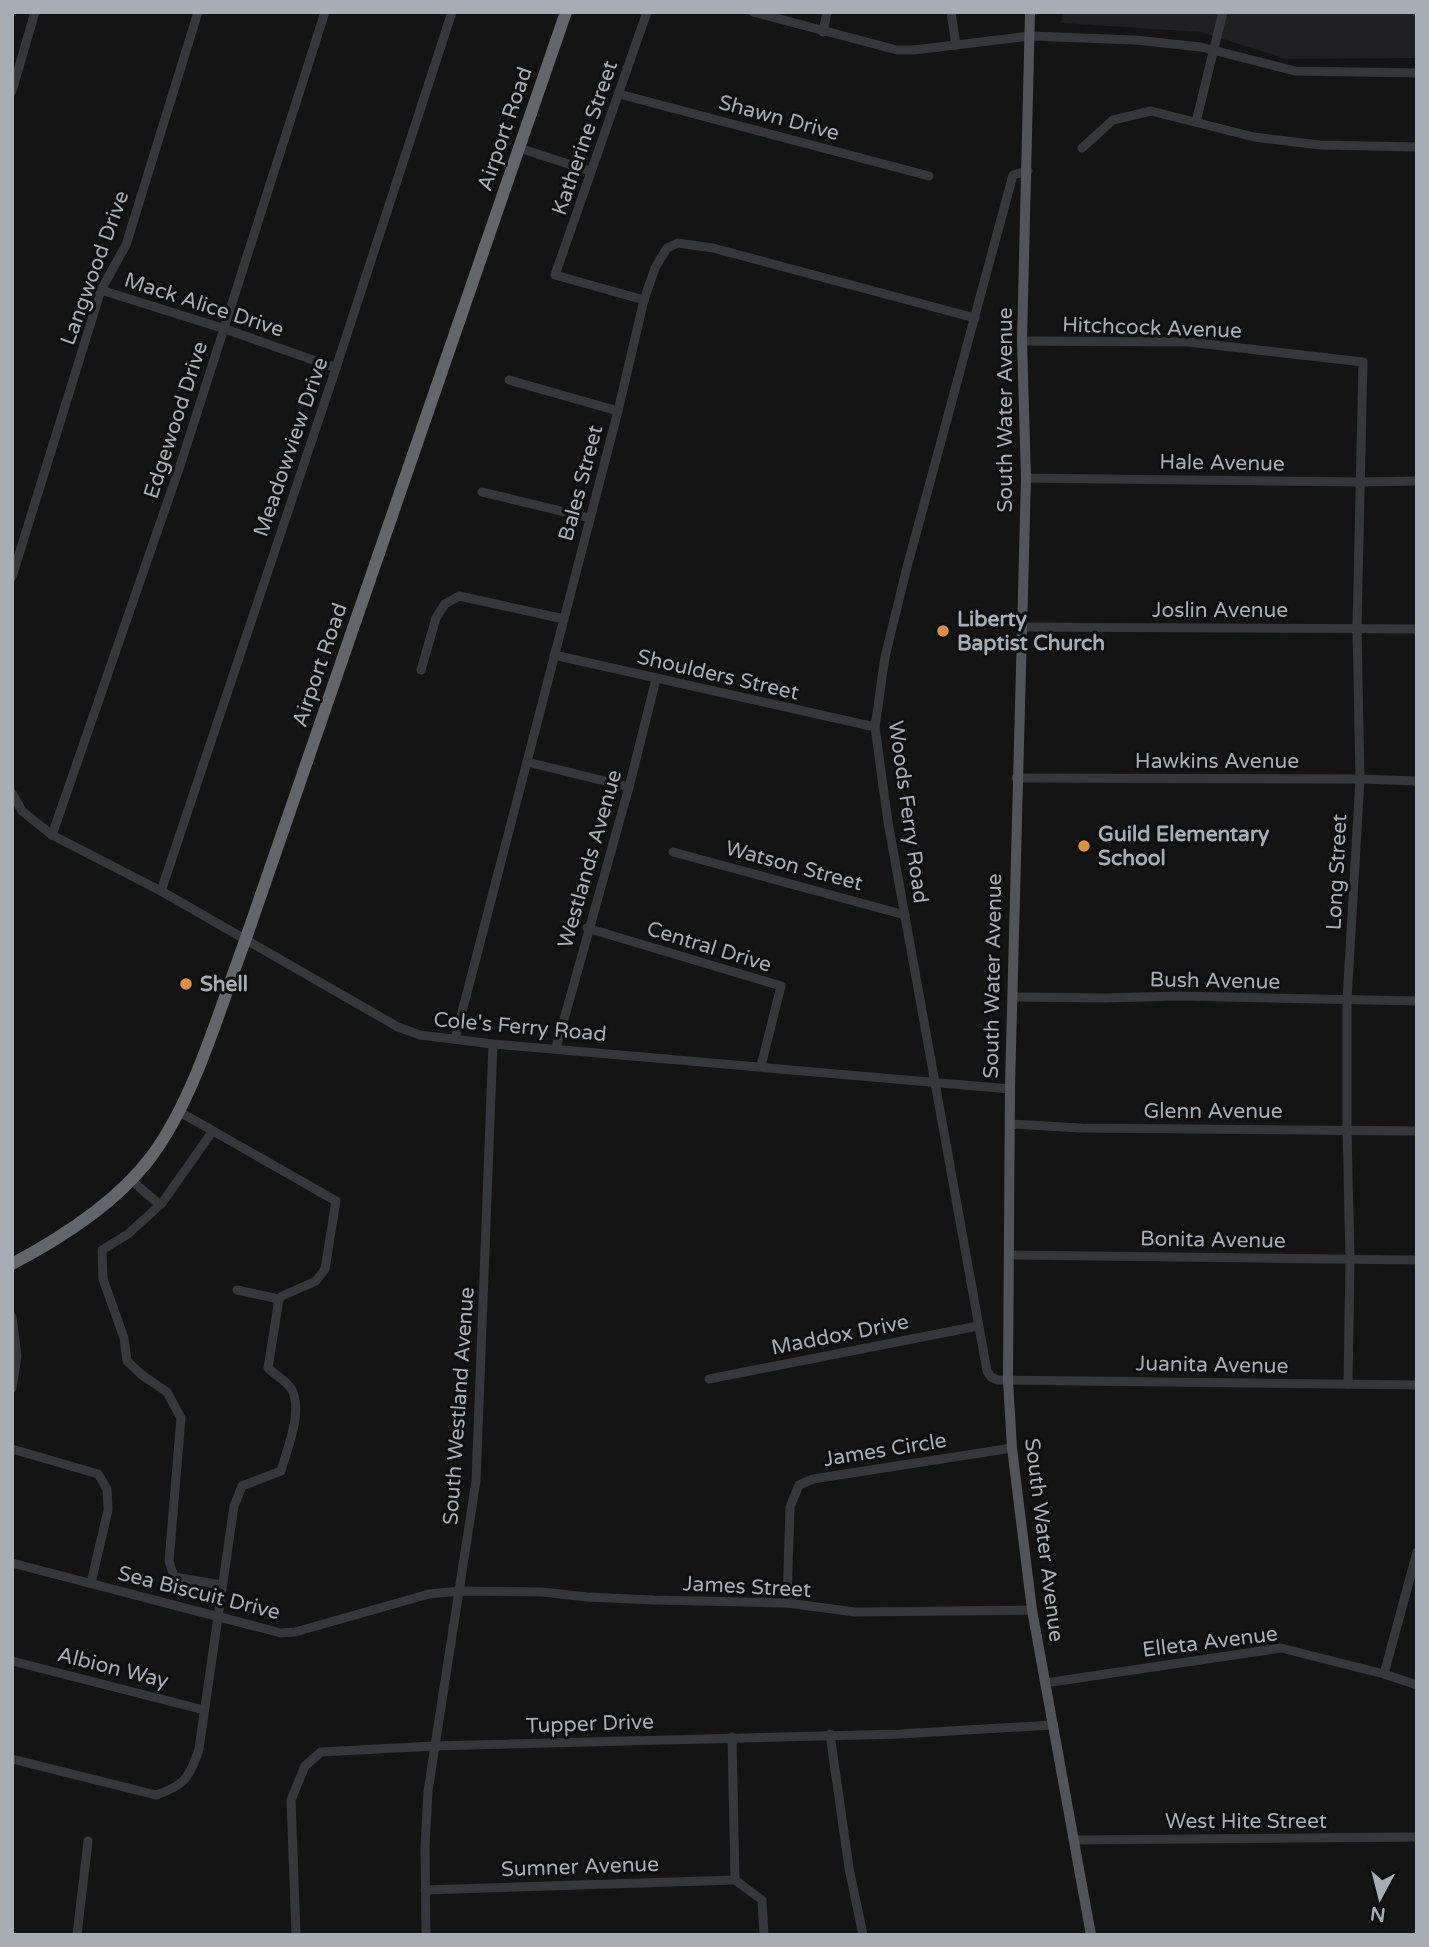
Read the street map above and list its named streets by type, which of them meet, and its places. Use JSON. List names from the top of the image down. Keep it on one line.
{"streets":{"highway":["Airport Road"],"main road":["South Water Avenue"],"street":["Shawn Drive","Katherine Street","Langwood Drive","Mack Alice Drive","Hitchcock Avenue","Edgewood Drive","Meadowview Drive","Hale Avenue","Bales Street","Joslin Avenue","Shoulders Street","Hawkins Avenue","Woods Ferry Road","Westlands Avenue","Watson Street","Long Street","Central Drive","Bush Avenue","Cole's Ferry Road","Glenn Avenue","Bonita Avenue","Maddox Drive","Juanita Avenue","South Westland Avenue","James Circle","James Street","Sea Biscuit Drive","Elleta Avenue","Albion Way","Tupper Drive","West Hite Street","Sumner Avenue"]},"crossings":[["Shawn Drive","Katherine Street"],["Airport Road","Cole's Ferry Road"],["Katherine Street","Bales Street"],["Langwood Drive","Mack Alice Drive"],["Mack Alice Drive","Edgewood Drive"],["Mack Alice Drive","Meadowview Drive"],["Hitchcock Avenue","South Water Avenue"],["Hitchcock Avenue","Long Street"],["South Water Avenue","Hale Avenue"],["South Water Avenue","Joslin Avenue"],["South Water Avenue","Hawkins Avenue"],["South Water Avenue","Woods Ferry Road"],["South Water Avenue","Bush Avenue"],["South Water Avenue","Cole's Ferry Road"],["South Water Avenue","Glenn Avenue"],["South Water Avenue","Bonita Avenue"],["South Water Avenue","Juanita Avenue"],["South Water Avenue","James Circle"],["South Water Avenue","James Street"],["South Water Avenue","Elleta Avenue"],["South Water Avenue","Tupper Drive"],["South Water Avenue","West Hite Street"],["Edgewood Drive","Cole's Ferry Road"],["Meadowview Drive","Cole's Ferry Road"],["Hale Avenue","Long Street"],["Bales Street","Shoulders Street"],["Bales Street","Woods Ferry Road"],["Bales Street","Cole's Ferry Road"],["Joslin Avenue","Long Street"],["Shoulders Street","Woods Ferry Road"],["Shoulders Street","Westlands Avenue"],["Hawkins Avenue","Long Street"],["Woods Ferry Road","Watson Street"],["Woods Ferry Road","Cole's Ferry Road"],["Woods Ferry Road","Maddox Drive"],["Woods Ferry Road","Juanita Avenue"],["Westlands Avenue","Central Drive"],["Westlands Avenue","Cole's Ferry Road"],["Long Street","Bush Avenue"],["Long Street","Glenn Avenue"],["Long Street","Bonita Avenue"],["Long Street","Juanita Avenue"],["Central Drive","Cole's Ferry Road"],["Cole's Ferry Road","South Westland Avenue"],["South Westland Avenue","James Street"],["South Westland Avenue","Sea Biscuit Drive"],["South Westland Avenue","Tupper Drive"],["South Westland Avenue","Sumner Avenue"],["James Circle","James Street"],["James Street","Sea Biscuit Drive"]],"places":["Liberty Baptist Church","Guild Elementary School","Shell"],"north":"bottom"}
